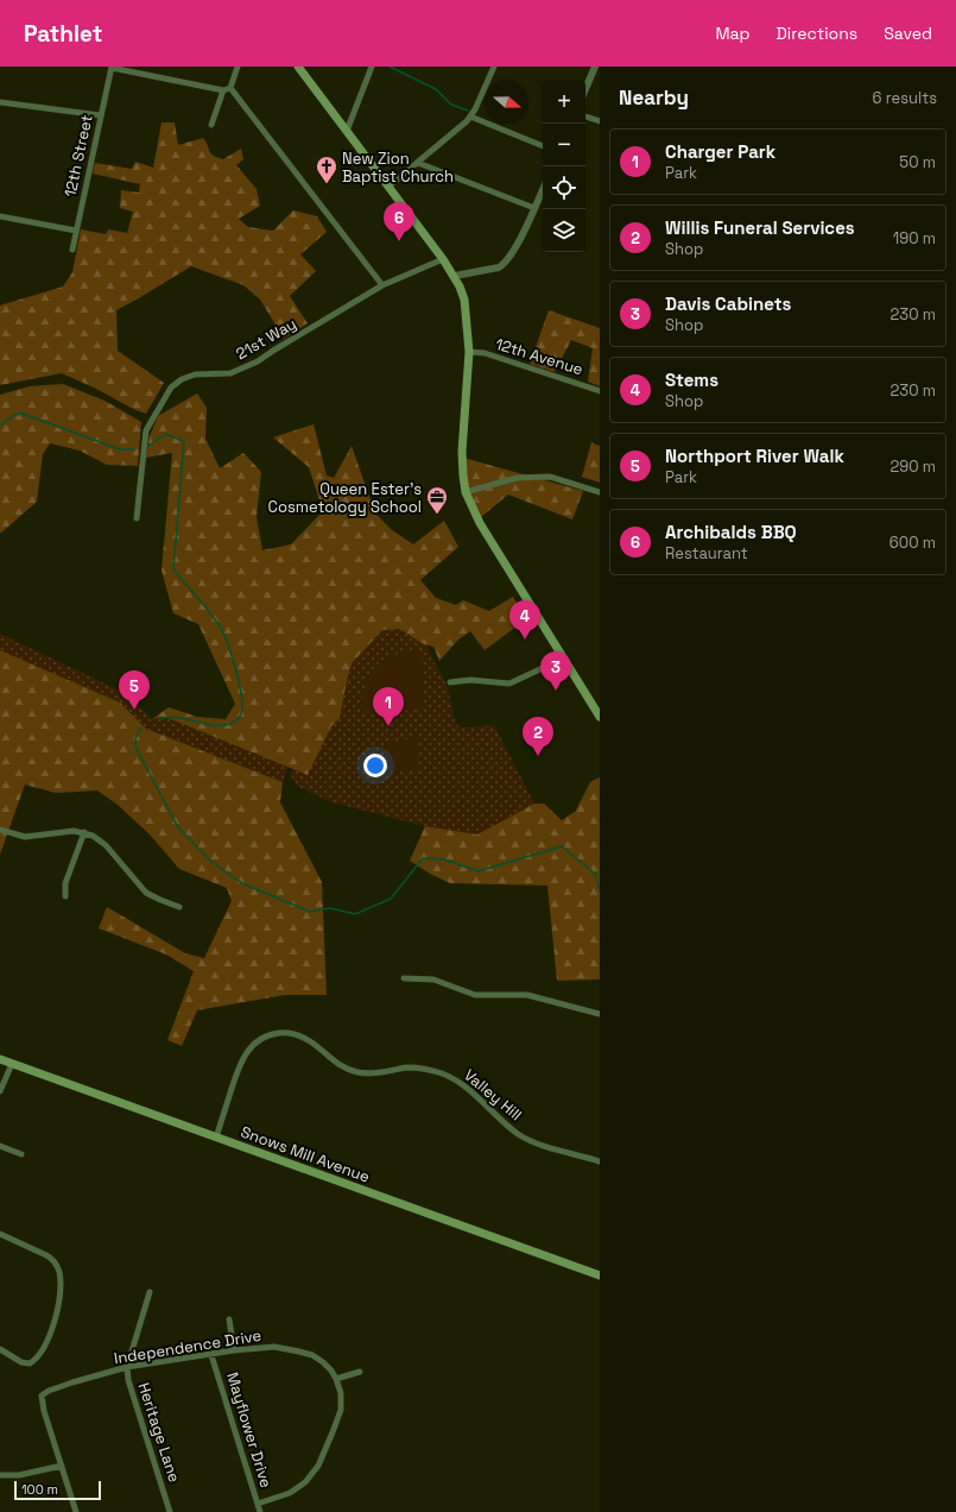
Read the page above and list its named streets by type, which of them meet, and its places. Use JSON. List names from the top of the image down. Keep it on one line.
{"streets":{"main road":["Snows Mill Avenue"],"street":["12th Street","21st Way","12th Avenue","Valley Hill","Independence Drive","Mayflower Drive","Heritage Lane"]},"crossings":[["Valley Hill","Snows Mill Avenue"],["Independence Drive","Mayflower Drive"],["Independence Drive","Heritage Lane"]],"places":{"church":["New Zion Baptist Church"],"office":["Queen Ester's Cosmetology School"]},"scale_bar":"100 m","north":"right","page":{"header":"Pathlet","nav":["Map","Directions","Saved"],"heading":["Nearby","6 results"],"map_buttons":["+","−"],"list":[{"mark":"1","name":"Charger Park","note":"Park","value":"50 m"},{"mark":"2","name":"Willis Funeral Services","note":"Shop","value":"190 m"},{"mark":"3","name":"Davis Cabinets","note":"Shop","value":"230 m"},{"mark":"4","name":"Stems","note":"Shop","value":"230 m"},{"mark":"5","name":"Northport River Walk","note":"Park","value":"290 m"},{"mark":"6","name":"Archibalds BBQ","note":"Restaurant","value":"600 m"}],"pins":["6","4","3","5","1","2"],"scale":"100 m"}}
